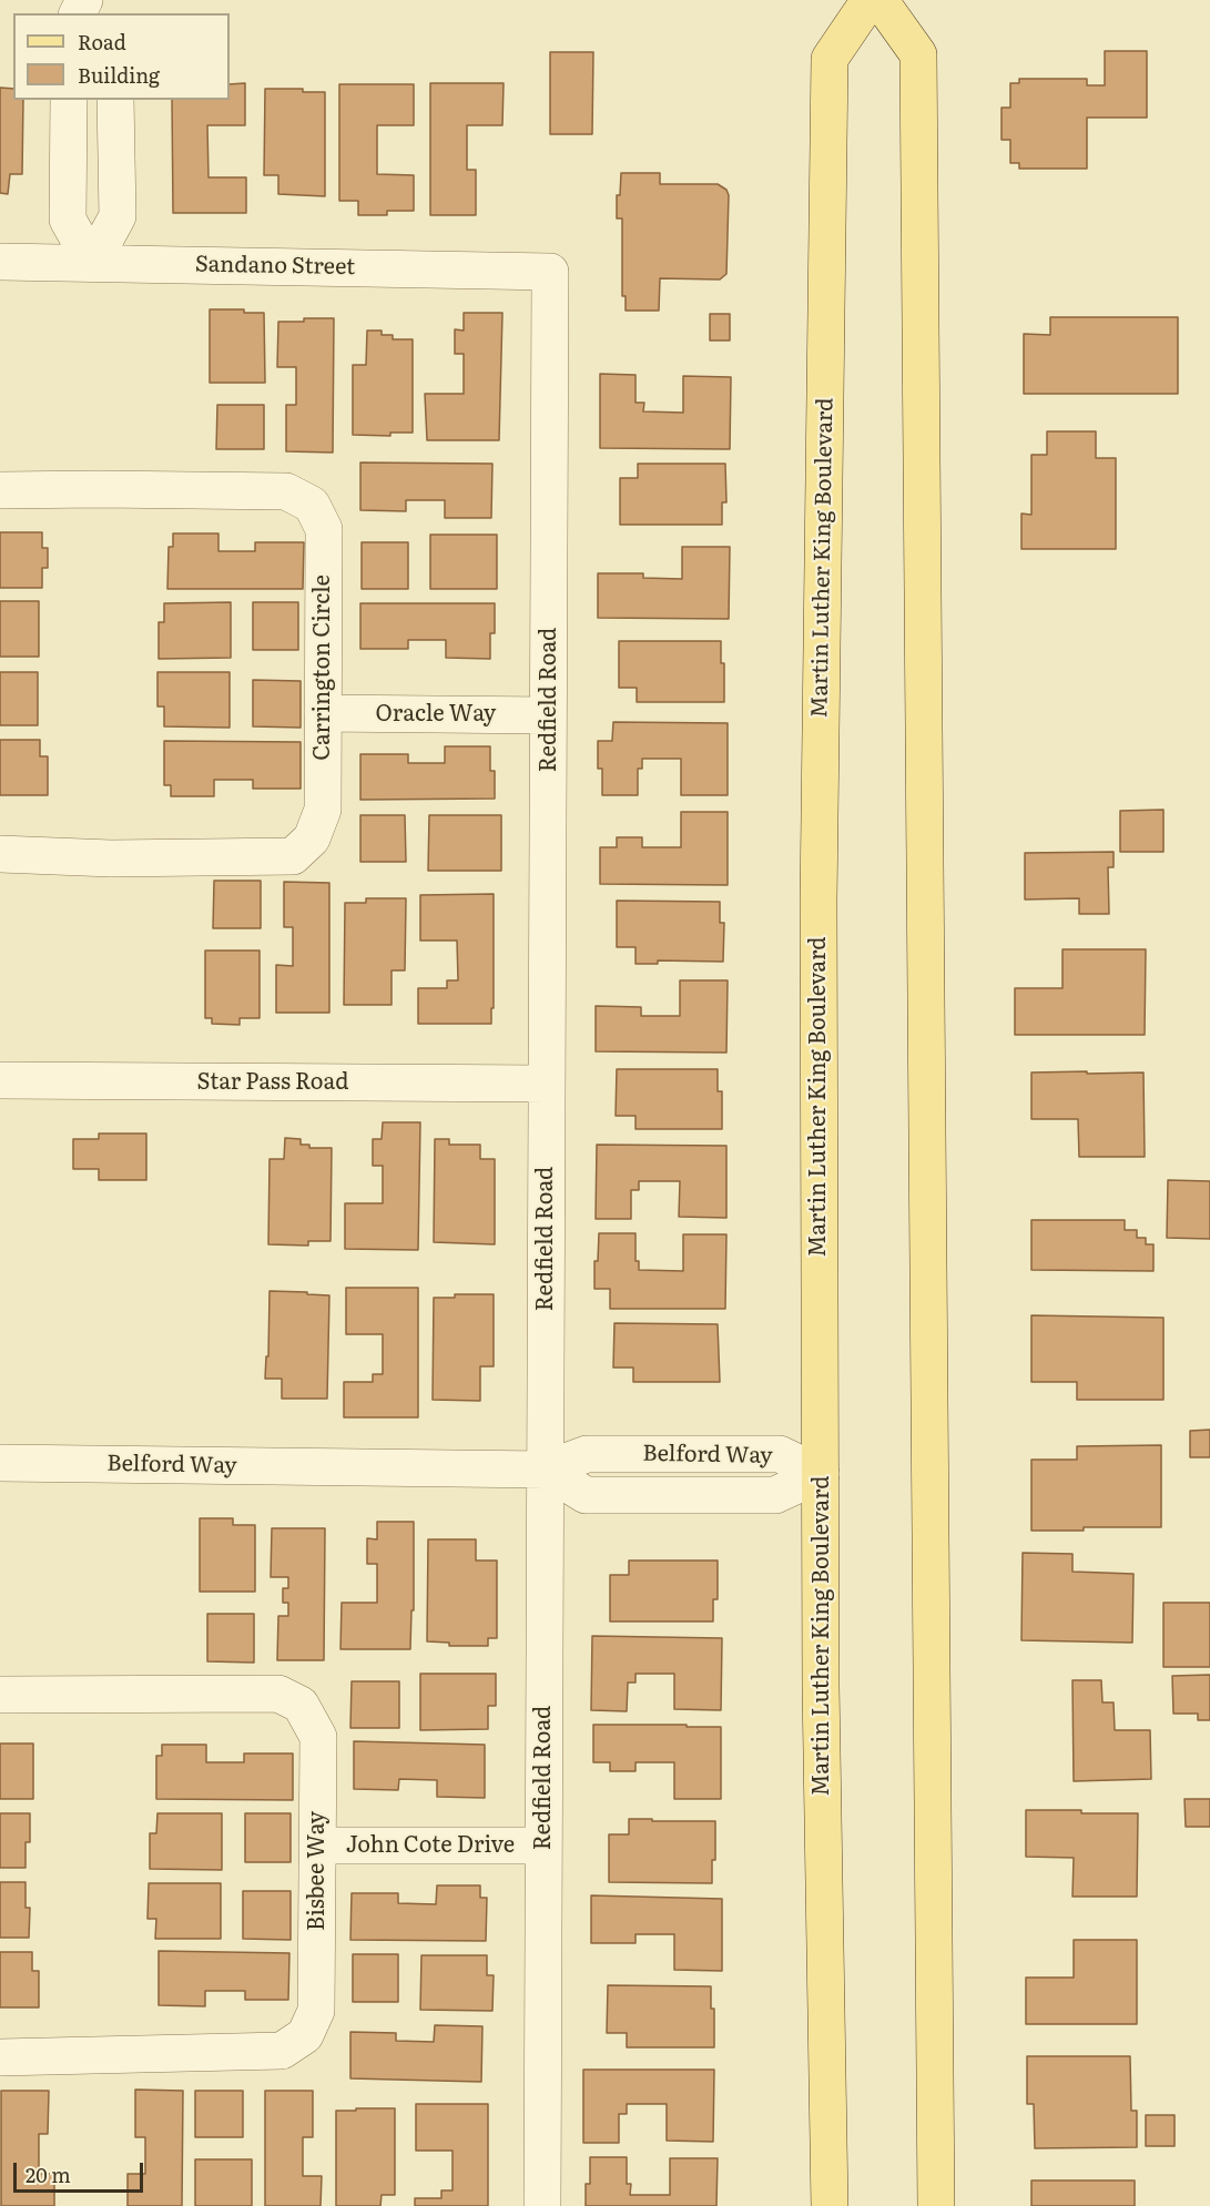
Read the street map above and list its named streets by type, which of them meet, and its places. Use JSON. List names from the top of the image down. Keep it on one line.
{"streets":{"main road":["Martin Luther King Boulevard"],"street":["Sandano Street","Carrington Circle","Redfield Road","Oracle Way","Star Pass Road","Belford Way","John Cote Drive","Bisbee Way"]},"crossings":[["Sandano Street","Redfield Road"],["Martin Luther King Boulevard","Belford Way"],["Carrington Circle","Oracle Way"],["Redfield Road","Oracle Way"],["Redfield Road","Star Pass Road"],["Redfield Road","Belford Way"],["Redfield Road","John Cote Drive"],["John Cote Drive","Bisbee Way"]],"legend":["Road","Building"],"scale_bar":"20 m"}
